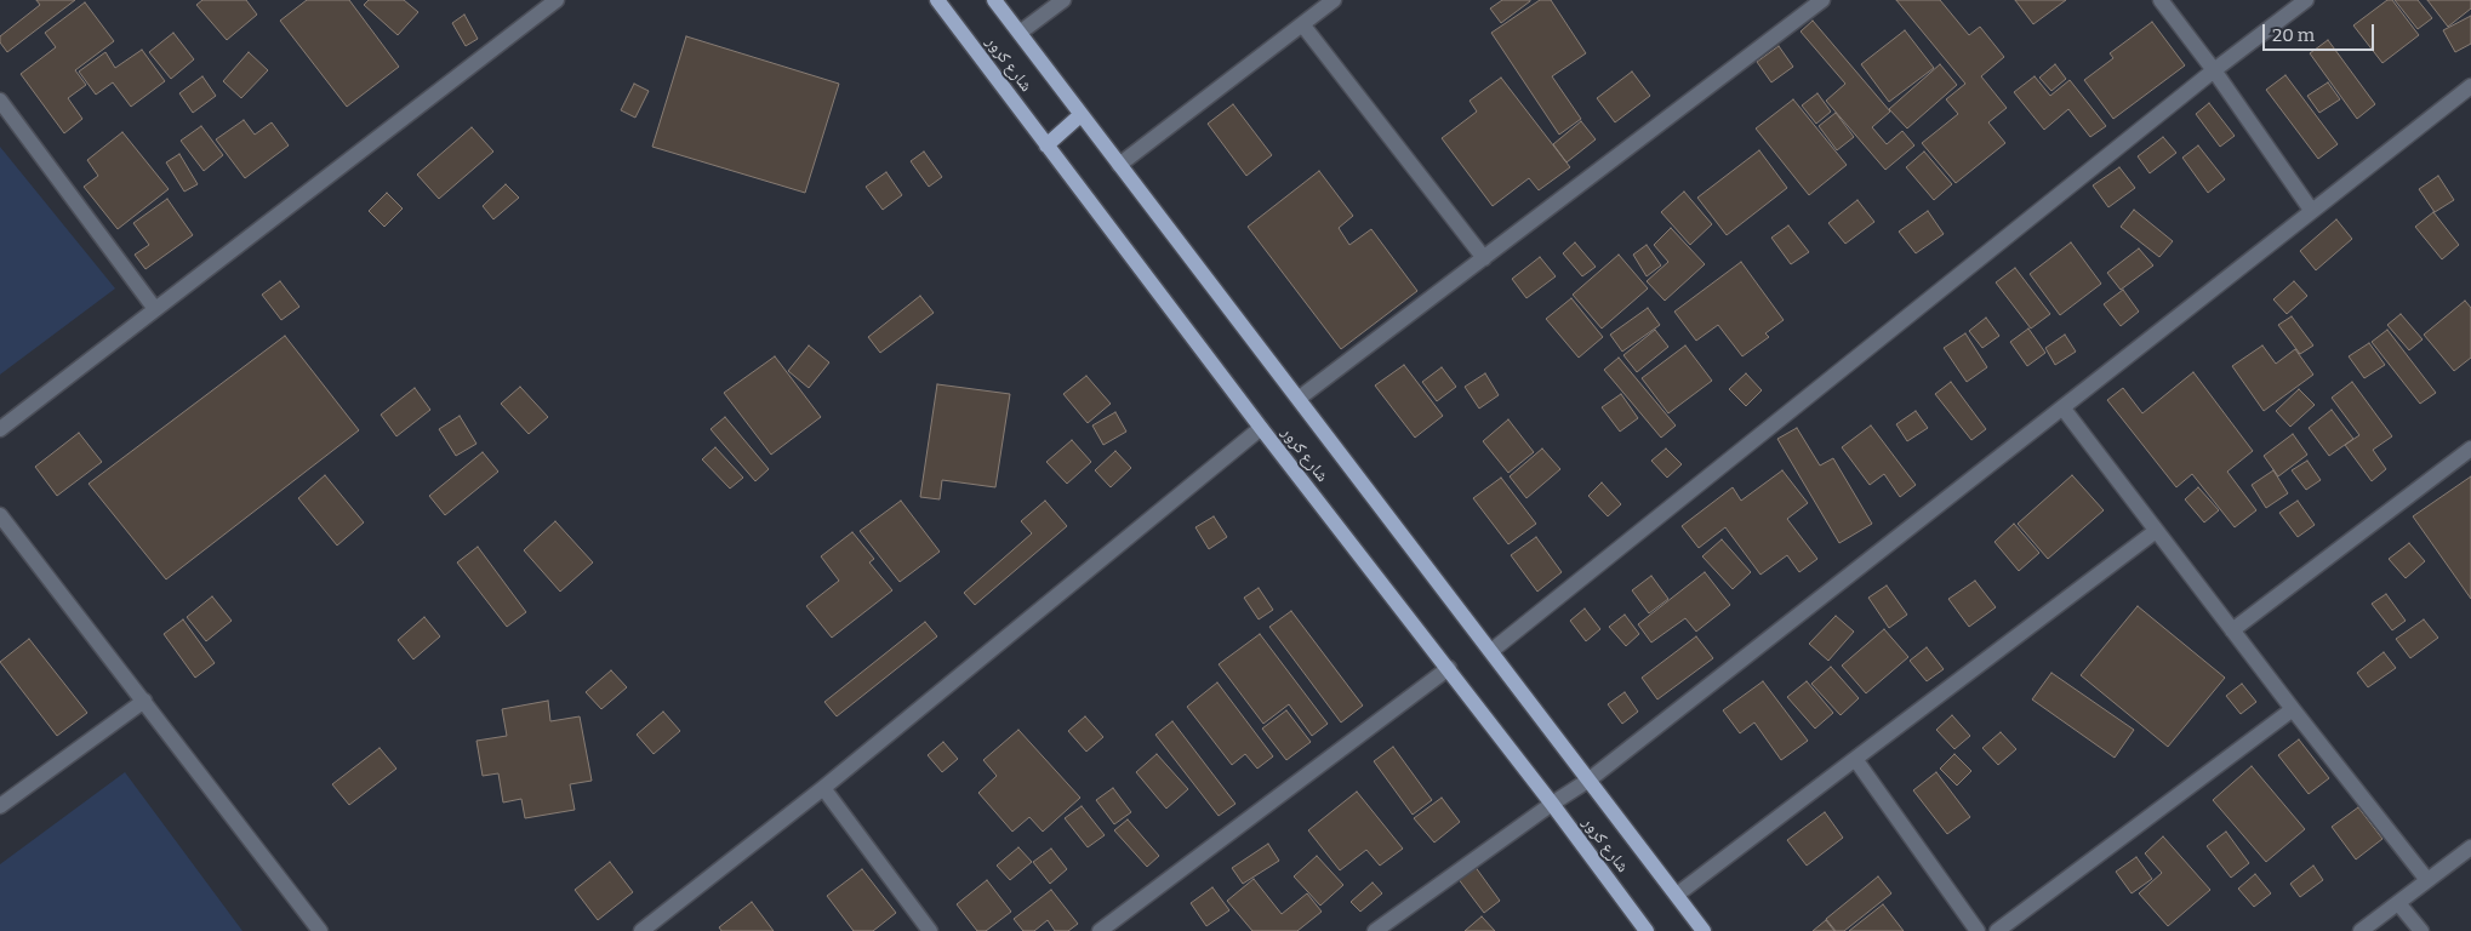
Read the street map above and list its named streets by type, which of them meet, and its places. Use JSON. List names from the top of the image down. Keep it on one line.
{"streets":{"main road":["شارع كرور"]},"scale_bar":"20 m"}
